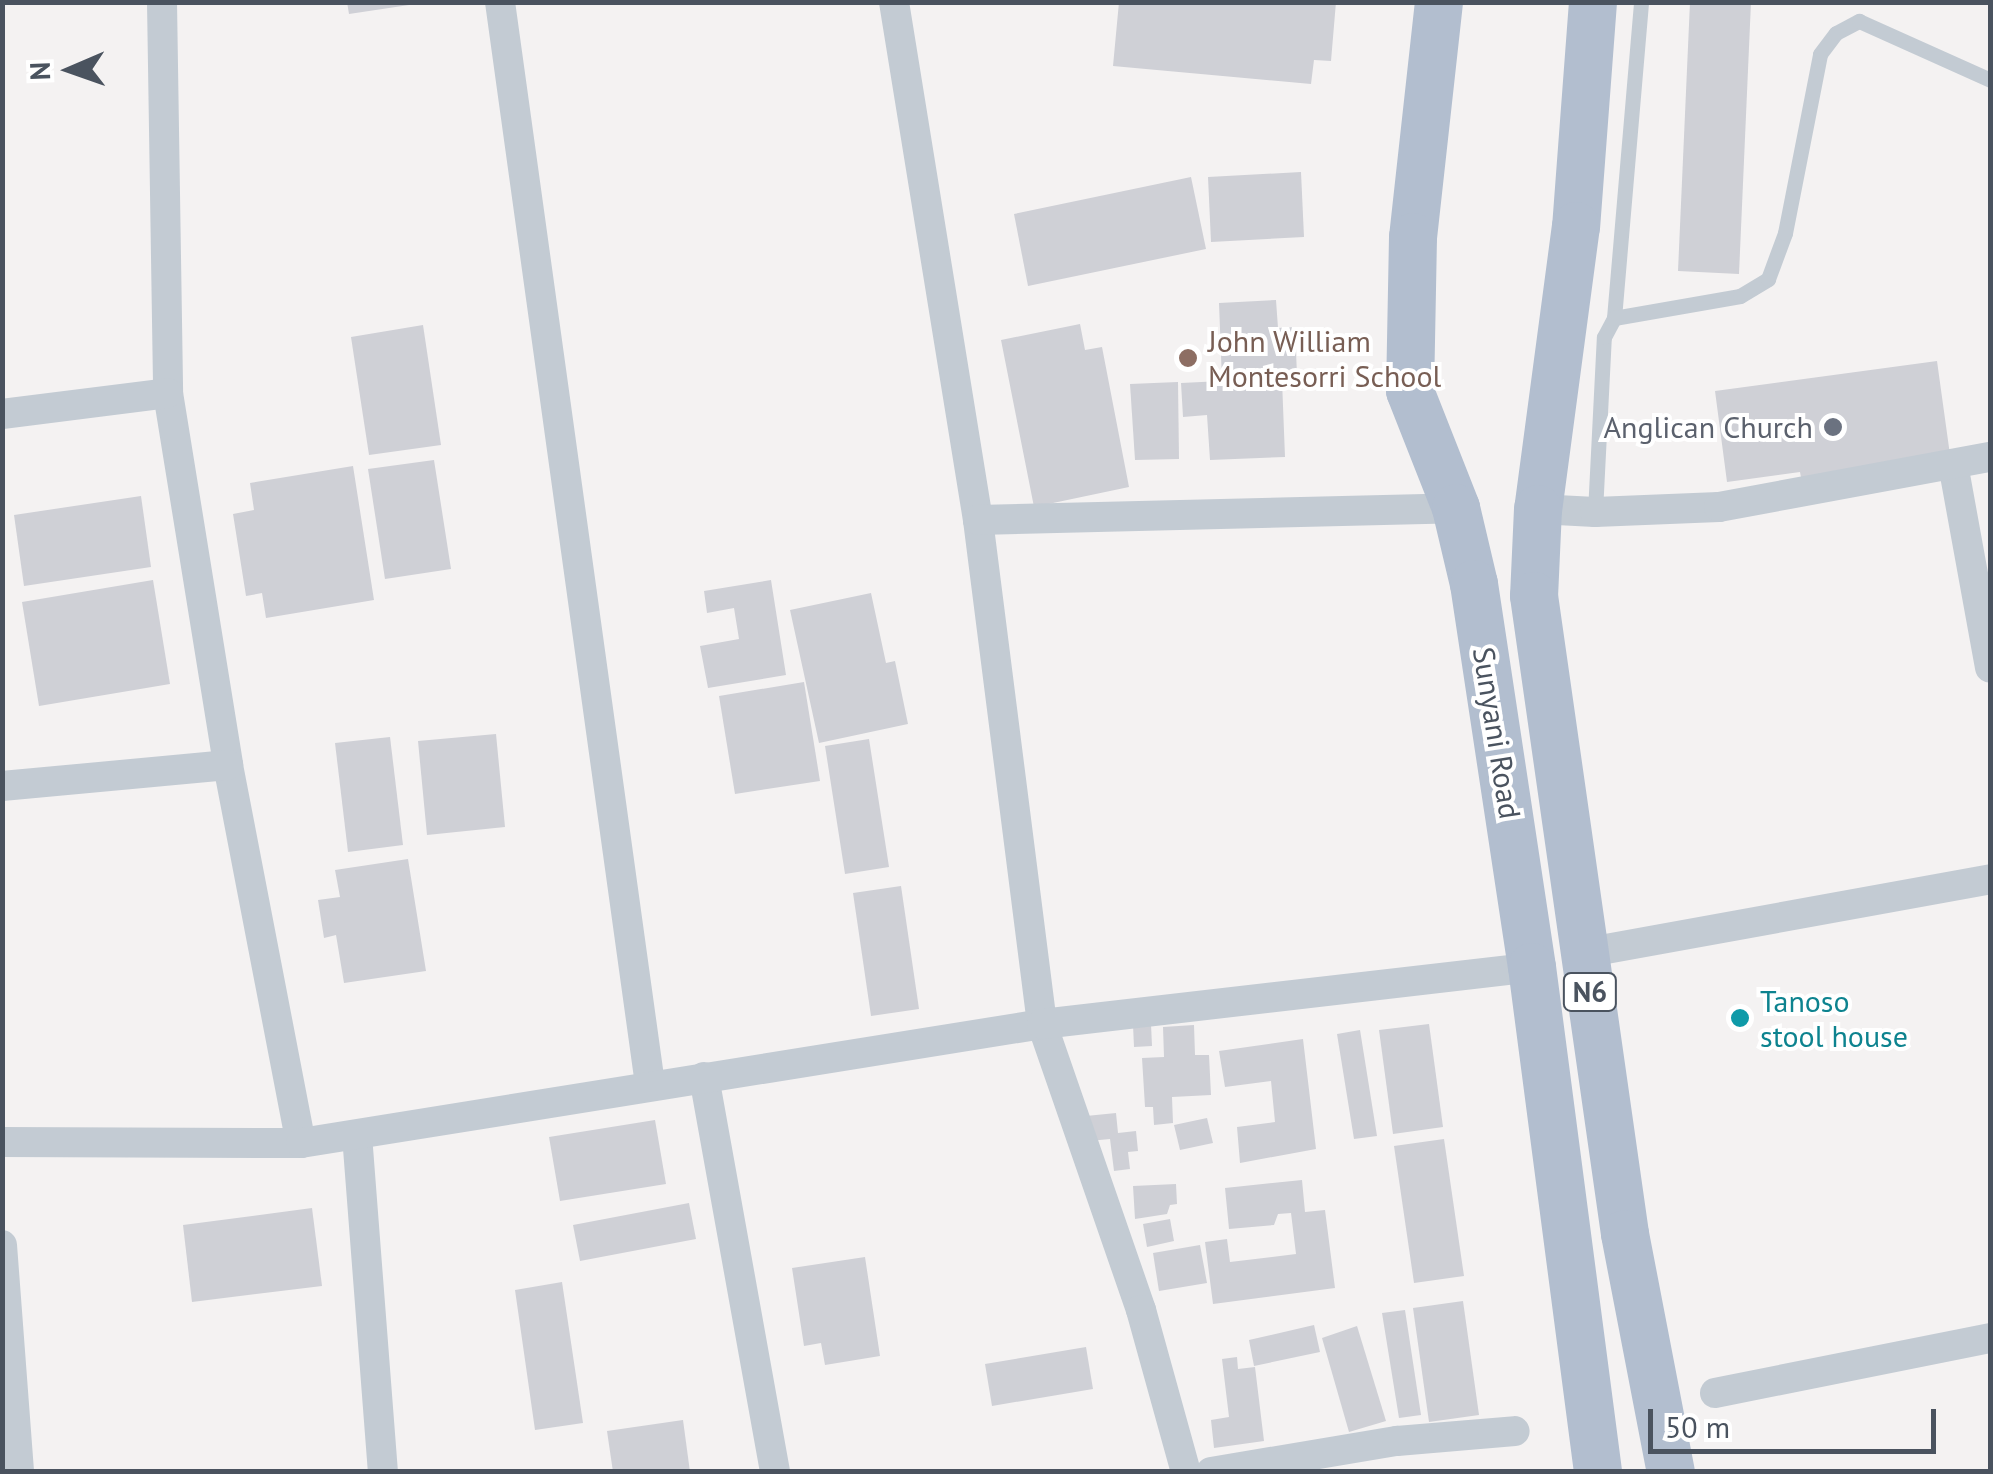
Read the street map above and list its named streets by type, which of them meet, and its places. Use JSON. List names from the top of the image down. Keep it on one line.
{"streets":{"main road":["Sunyani Road","N6"]},"crossings":[["Sunyani Road","N6"]],"places":["John William Montesorri School","Anglican Church","Tanoso stool house"],"scale_bar":"50 m","north":"left"}
